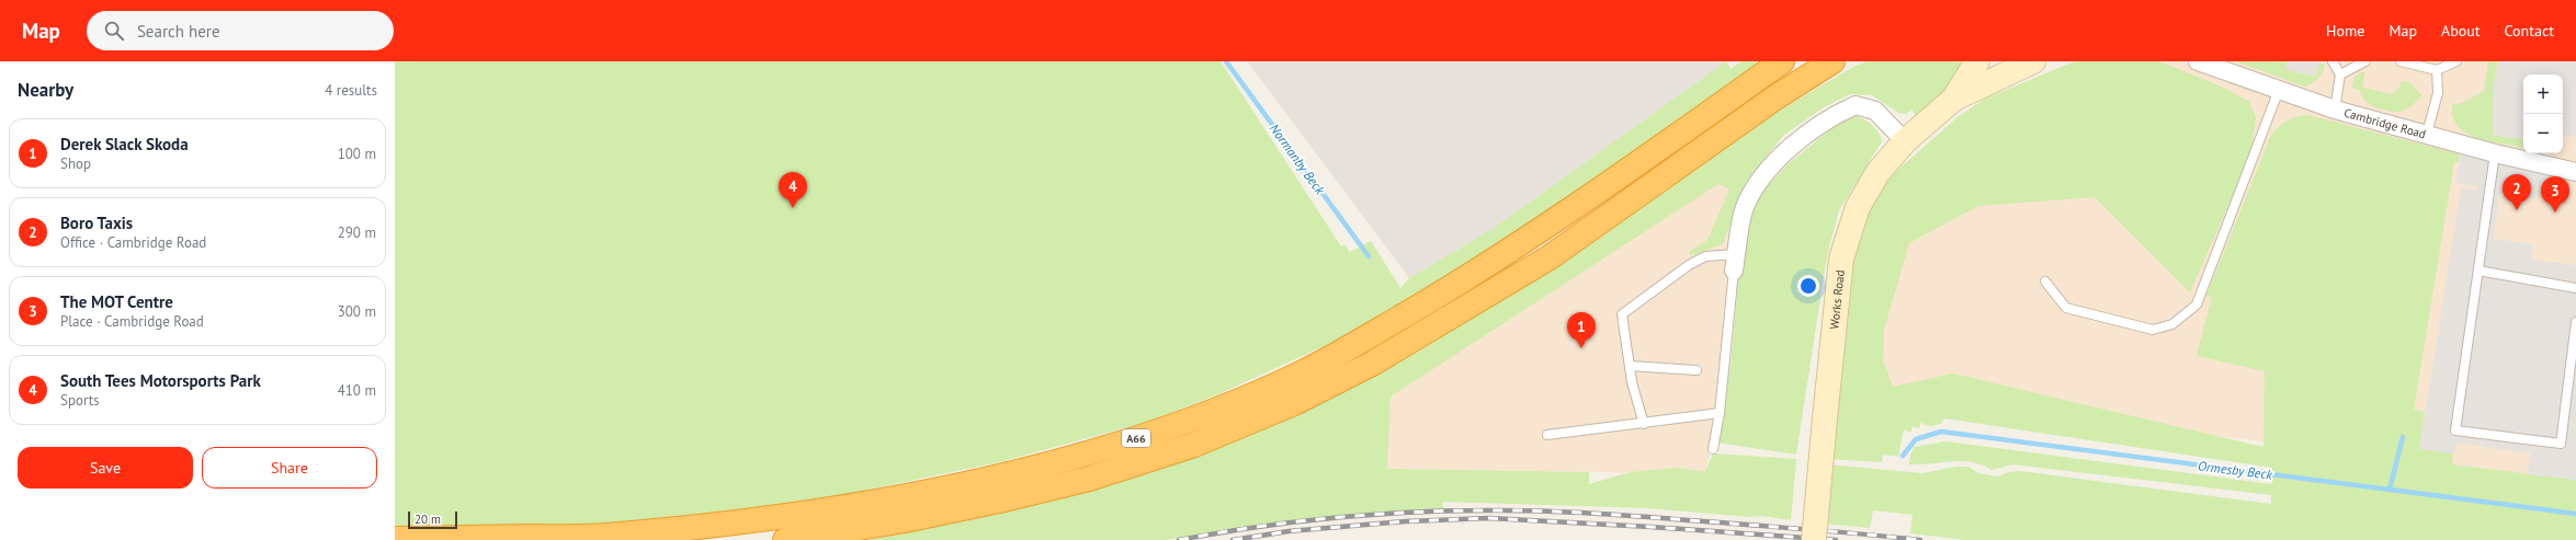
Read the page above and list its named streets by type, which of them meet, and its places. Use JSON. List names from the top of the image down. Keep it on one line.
{"streets":{"highway":["A66"],"main road":["Works Road"],"street":["Cambridge Road"]},"water":["Normanby Beck","Ormesby Beck"],"scale_bar":"20 m","page":{"header":"Map","search":"Search here","nav":["Home","Map","About","Contact"],"heading":["Nearby","4 results"],"map_buttons":["+","−"],"list":[{"mark":"1","name":"Derek Slack Skoda","note":"Shop","value":"100 m"},{"mark":"2","name":"Boro Taxis","note":"Office · Cambridge Road","value":"290 m"},{"mark":"3","name":"The MOT Centre","note":"Place · Cambridge Road","value":"300 m"},{"mark":"4","name":"South Tees Motorsports Park","note":"Sports","value":"410 m"}],"pins":["4","2","3","1"],"buttons":["Save","Share"],"scale":"20 m"}}
